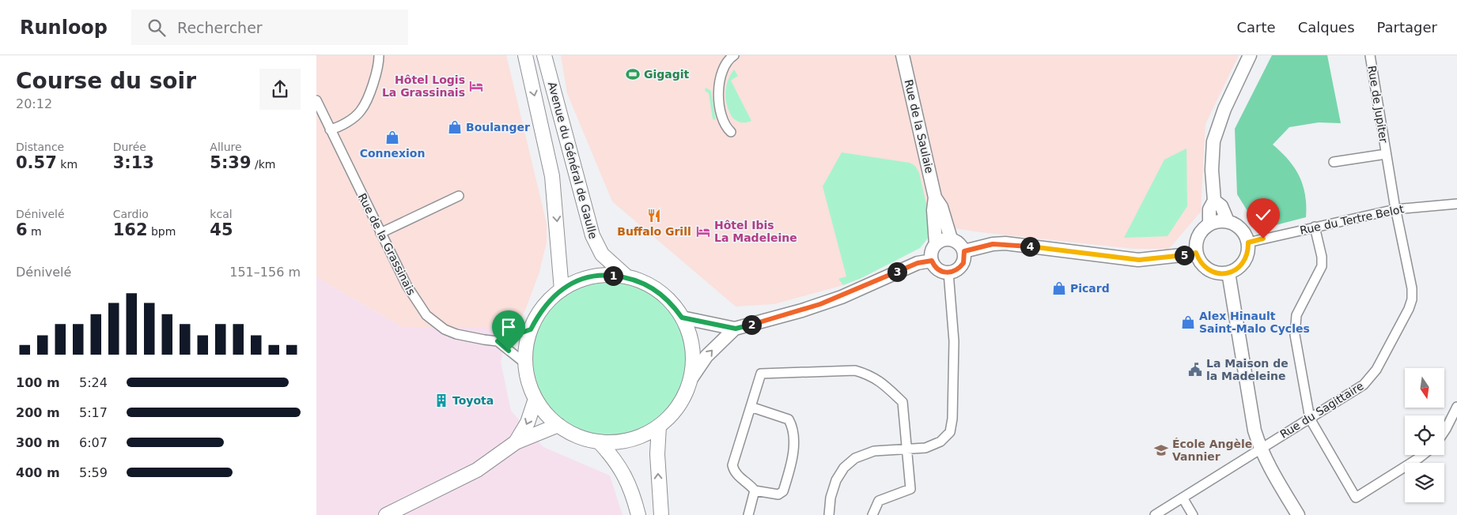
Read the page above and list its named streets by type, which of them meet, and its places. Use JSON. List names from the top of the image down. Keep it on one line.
{"streets":{"main road":["Avenue du Général de Gaulle"],"street":["Rue de Jupiter","Rue de la Saulaie","Rue du Tertre Belot","Rue de la Grassinais","Rue du Sagittaire"]},"crossings":[["Rue de Jupiter","Rue du Tertre Belot"],["Rue de Jupiter","Rue du Sagittaire"],["Rue du Tertre Belot","Rue du Sagittaire"]],"places":{"sports":["Gigagit"],"hotel":["Hôtel Logis La Grassinais","Hôtel Ibis La Madeleine"],"shop":["Boulanger","Connexion","Picard","Alex Hinault Saint-Malo Cycles"],"restaurant":["Buffalo Grill"],"public building":["La Maison de la Madeleine"],"building":["Toyota"],"school or university":["École Angèle Vannier"]},"north":"bottom","page":{"header":"Runloop","search":"Rechercher","nav":["Carte","Calques","Partager"],"heading":["Course du soir","20:12"],"stats":[["Distance","0.57 km"],["Durée","3:13"],["Allure","5:39 /km"],["Dénivelé","6 m"],["Cardio","162 bpm"],["kcal","45"]],"pins":["4","5","3","1","2"],"chart":["Dénivelé","151–156 m"],"list":[{"name":"100 m","note":"5:24"},{"name":"200 m","note":"5:17"},{"name":"300 m","note":"6:07"},{"name":"400 m","note":"5:59"}]}}
